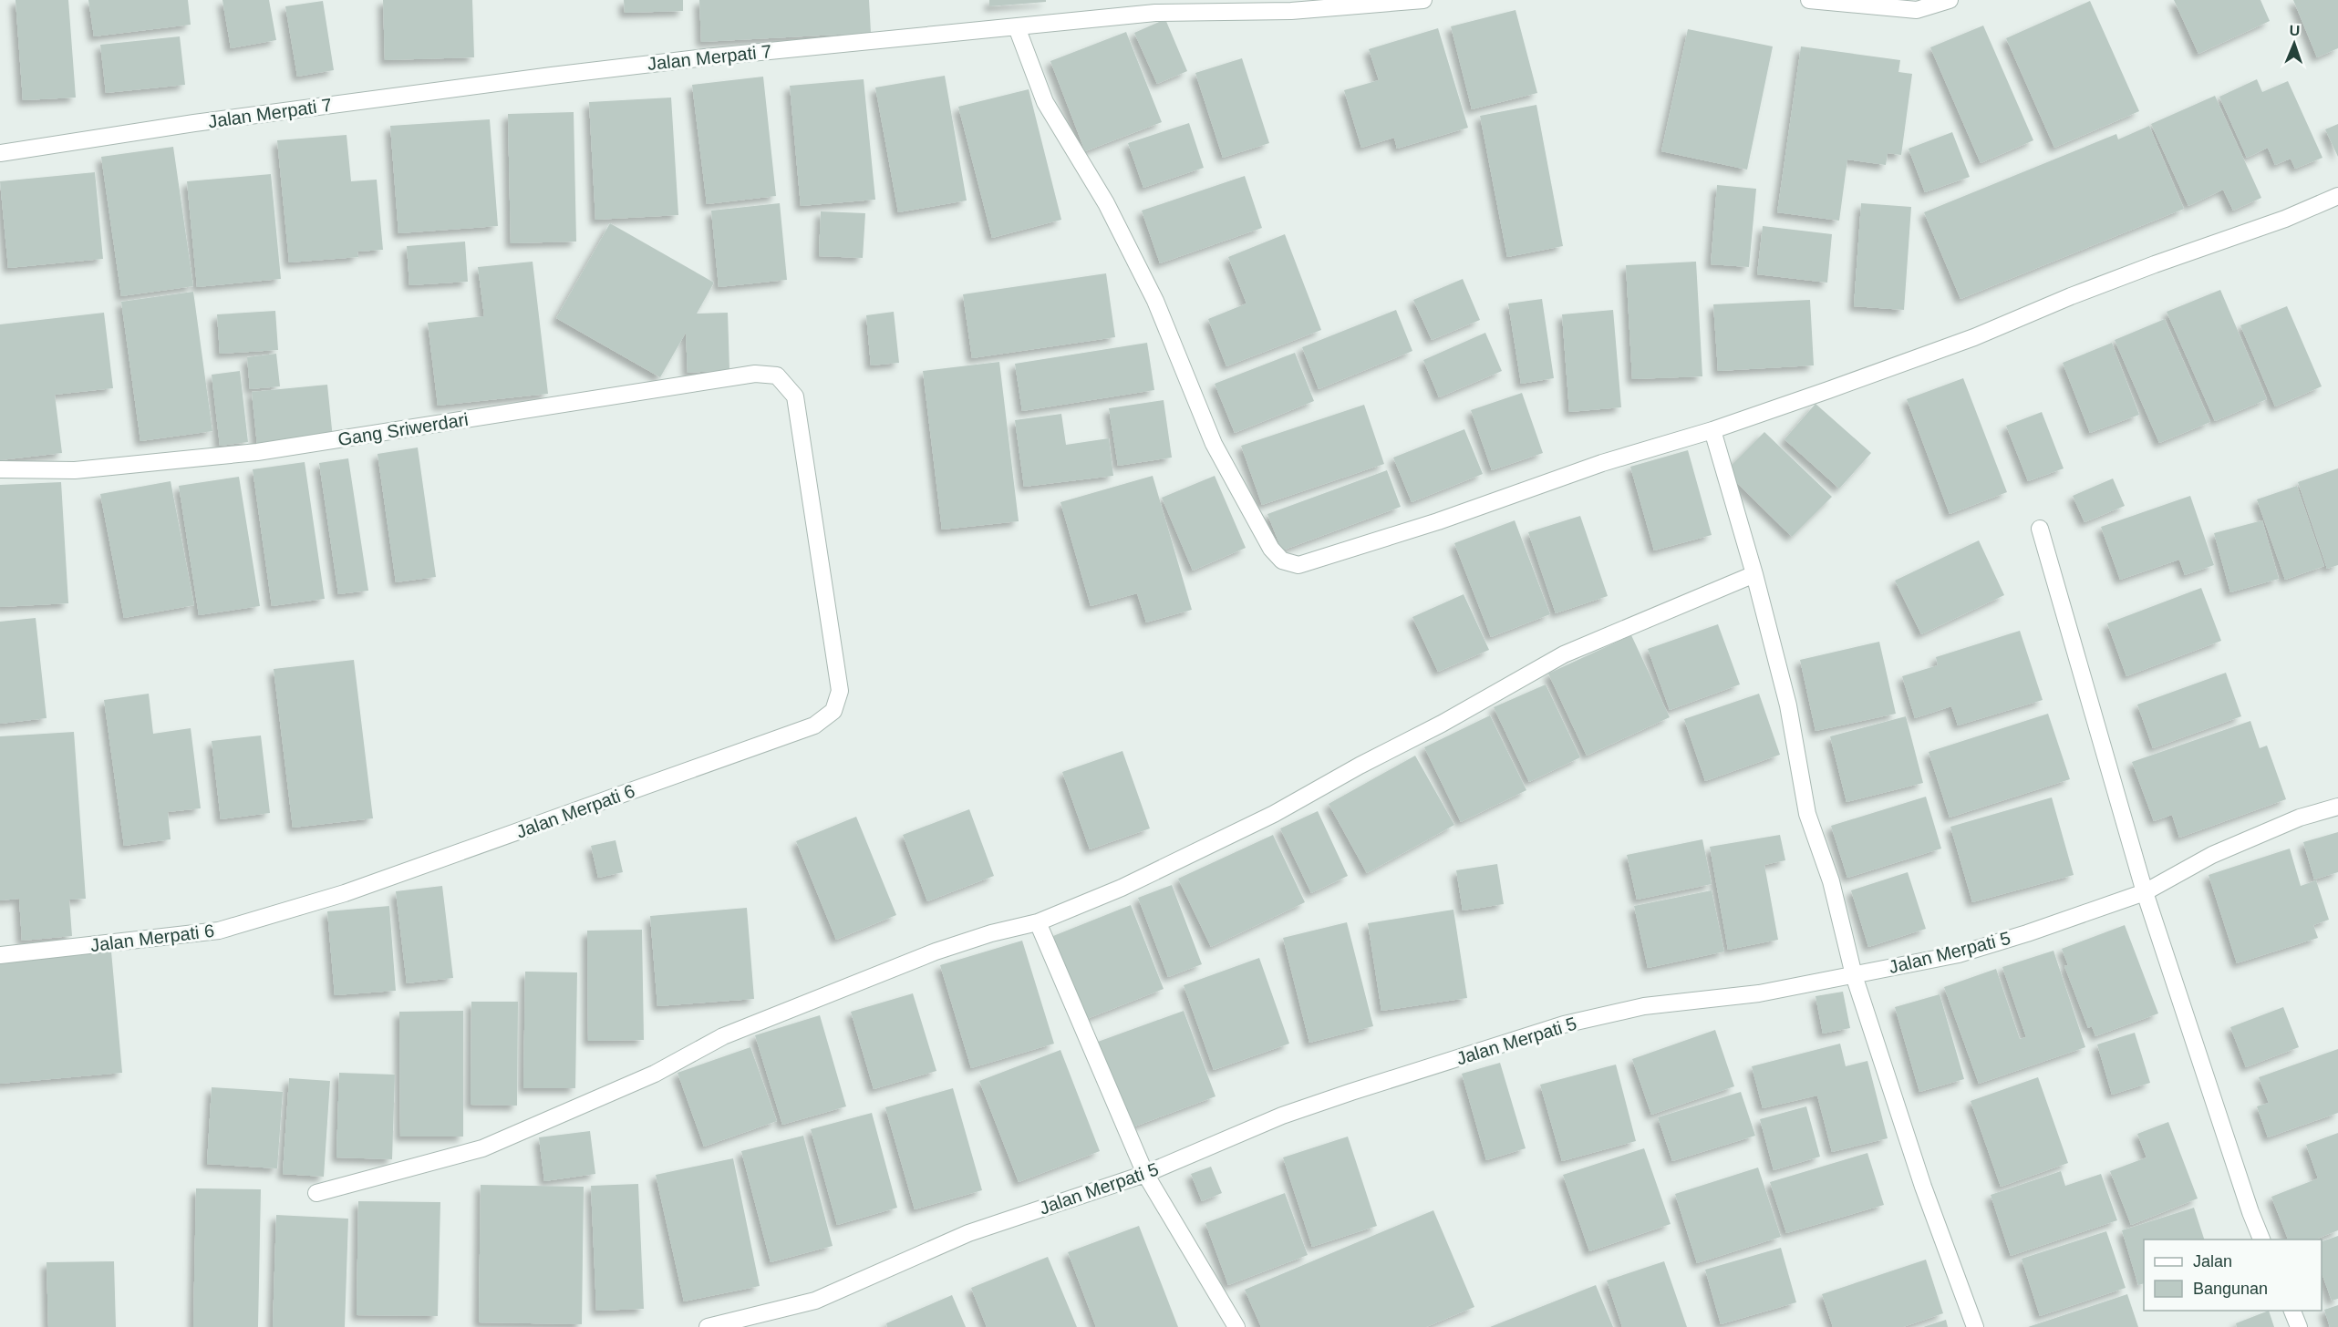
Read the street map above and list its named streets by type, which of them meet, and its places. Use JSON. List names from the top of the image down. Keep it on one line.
{"streets":{"street":["Jalan Merpati 7","Gang Sriwerdari","Jalan Merpati 6","Jalan Merpati 5"]},"crossings":[["Gang Sriwerdari","Jalan Merpati 6"]],"legend":["Jalan","Bangunan"],"north":"top"}
